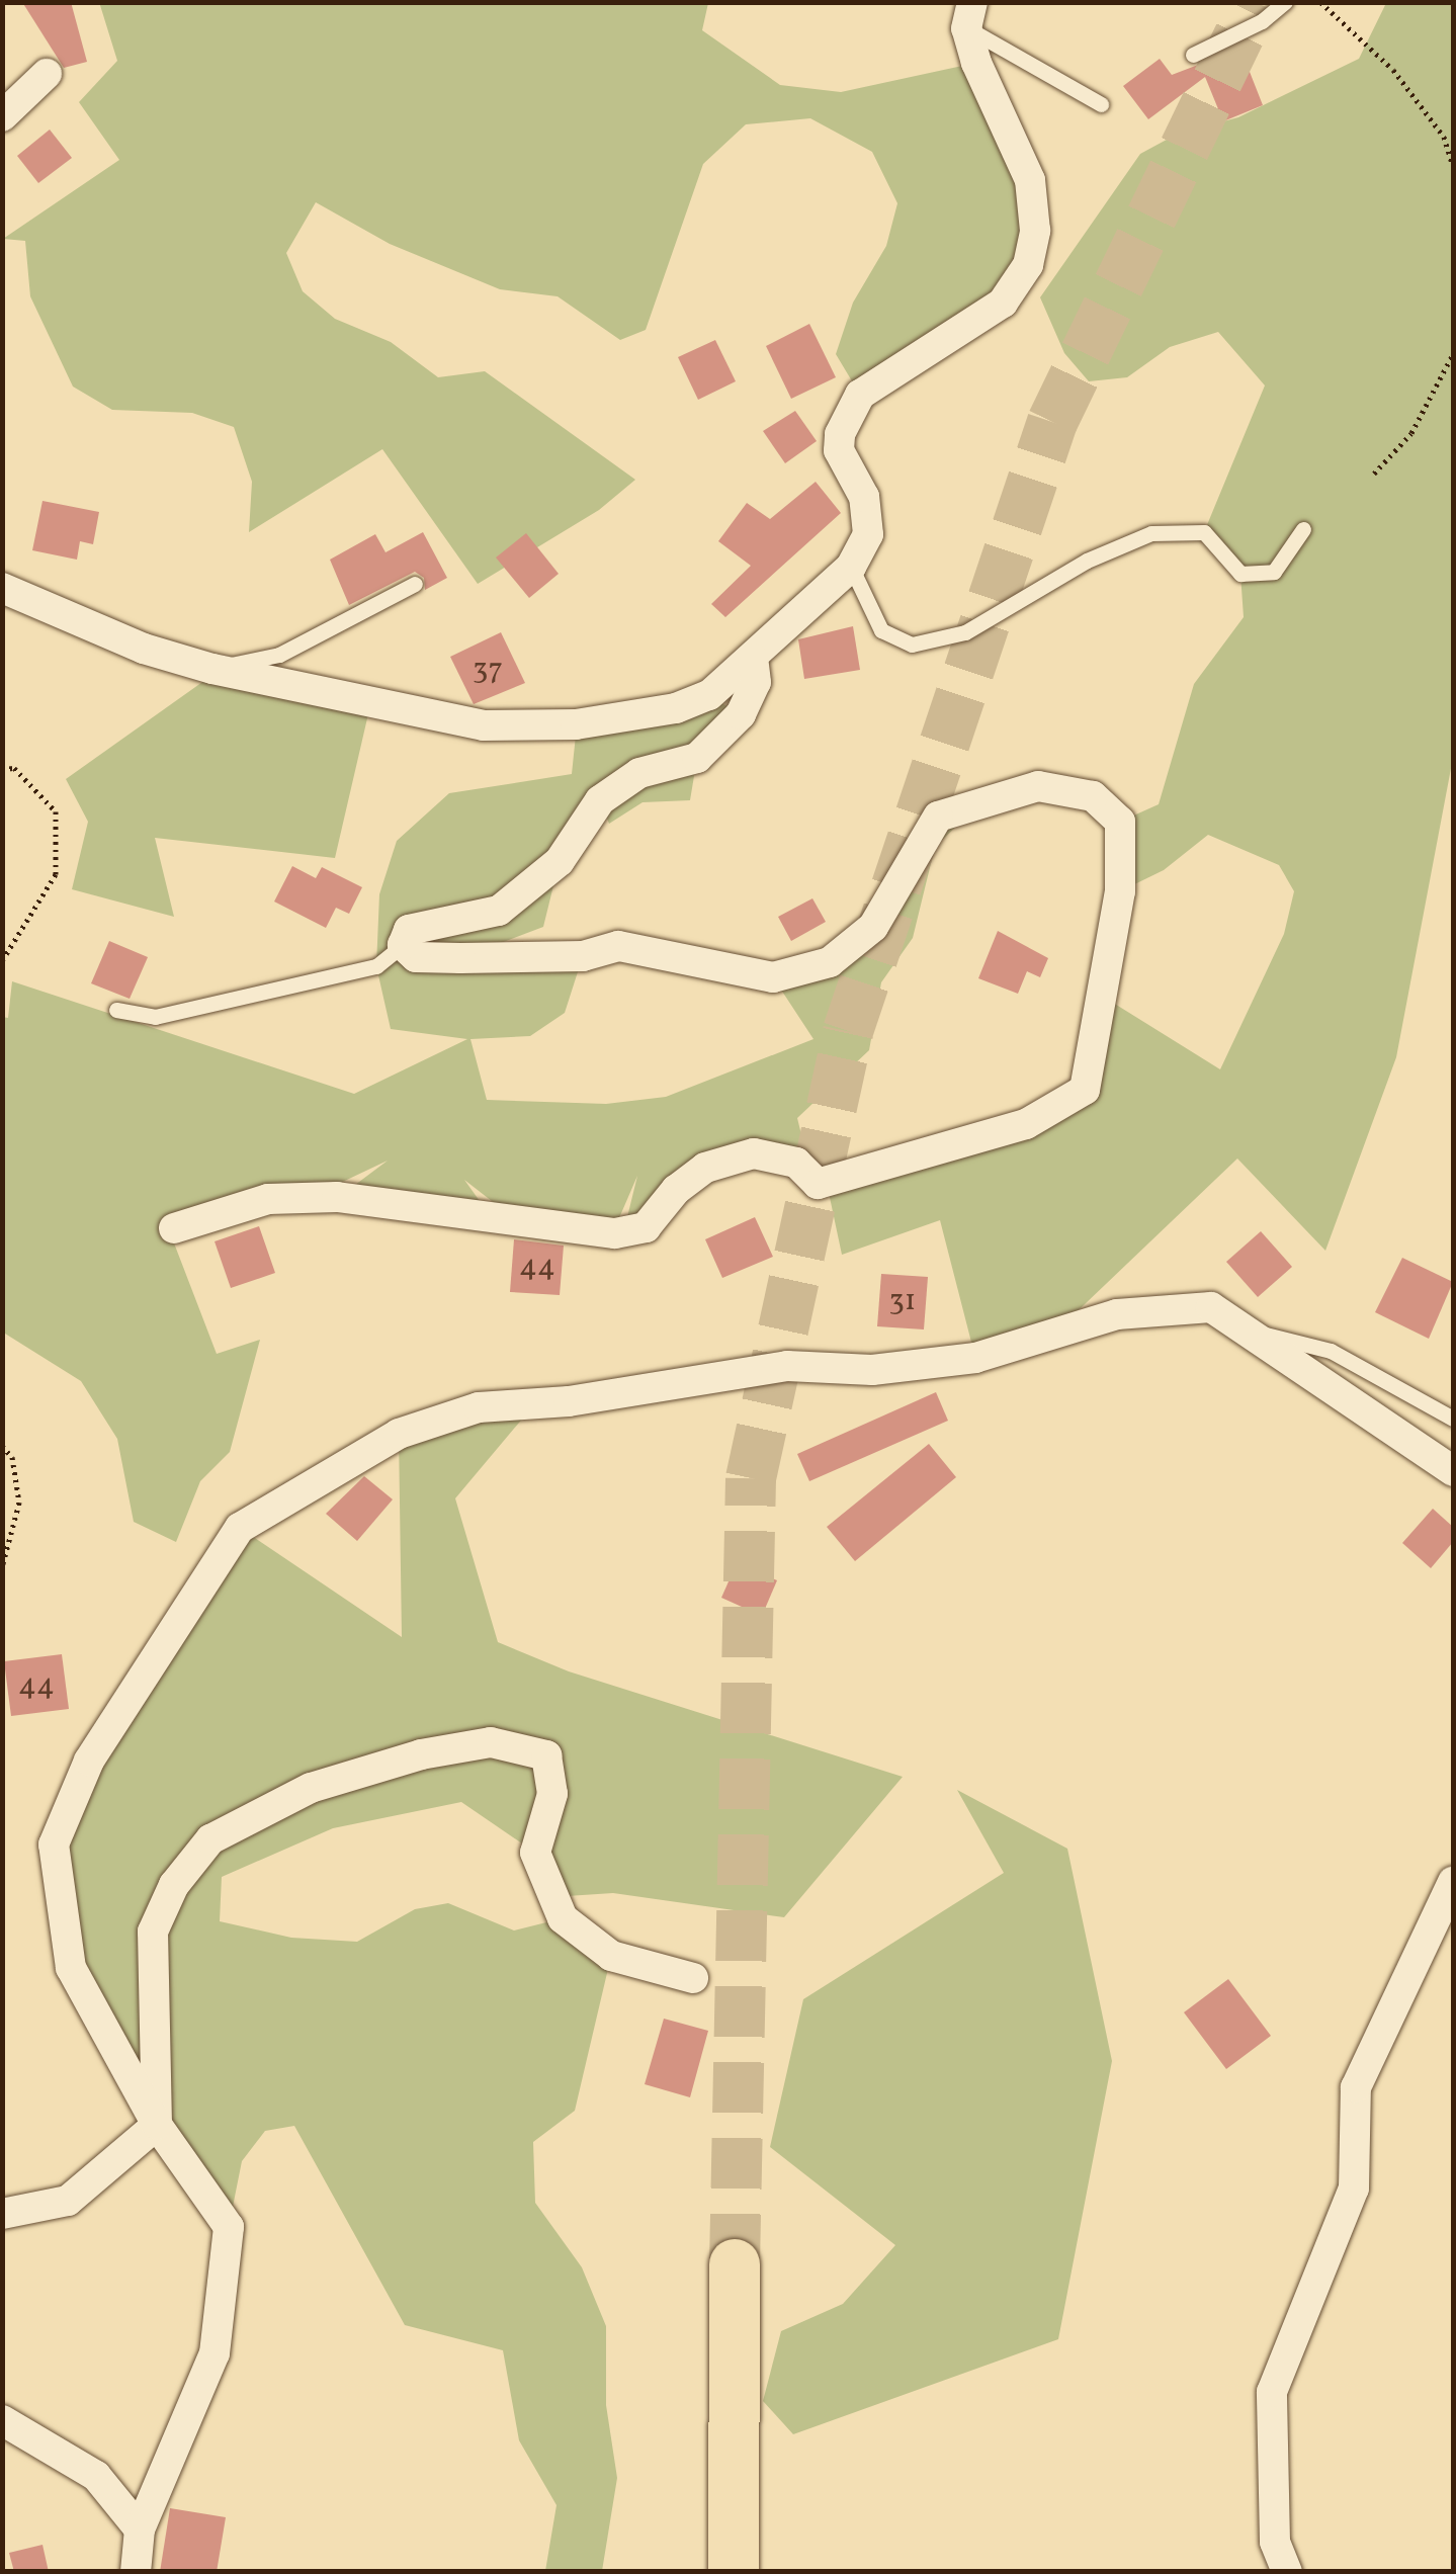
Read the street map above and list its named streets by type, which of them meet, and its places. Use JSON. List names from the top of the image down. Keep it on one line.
{"house_numbers":["37","44","31","44"]}
